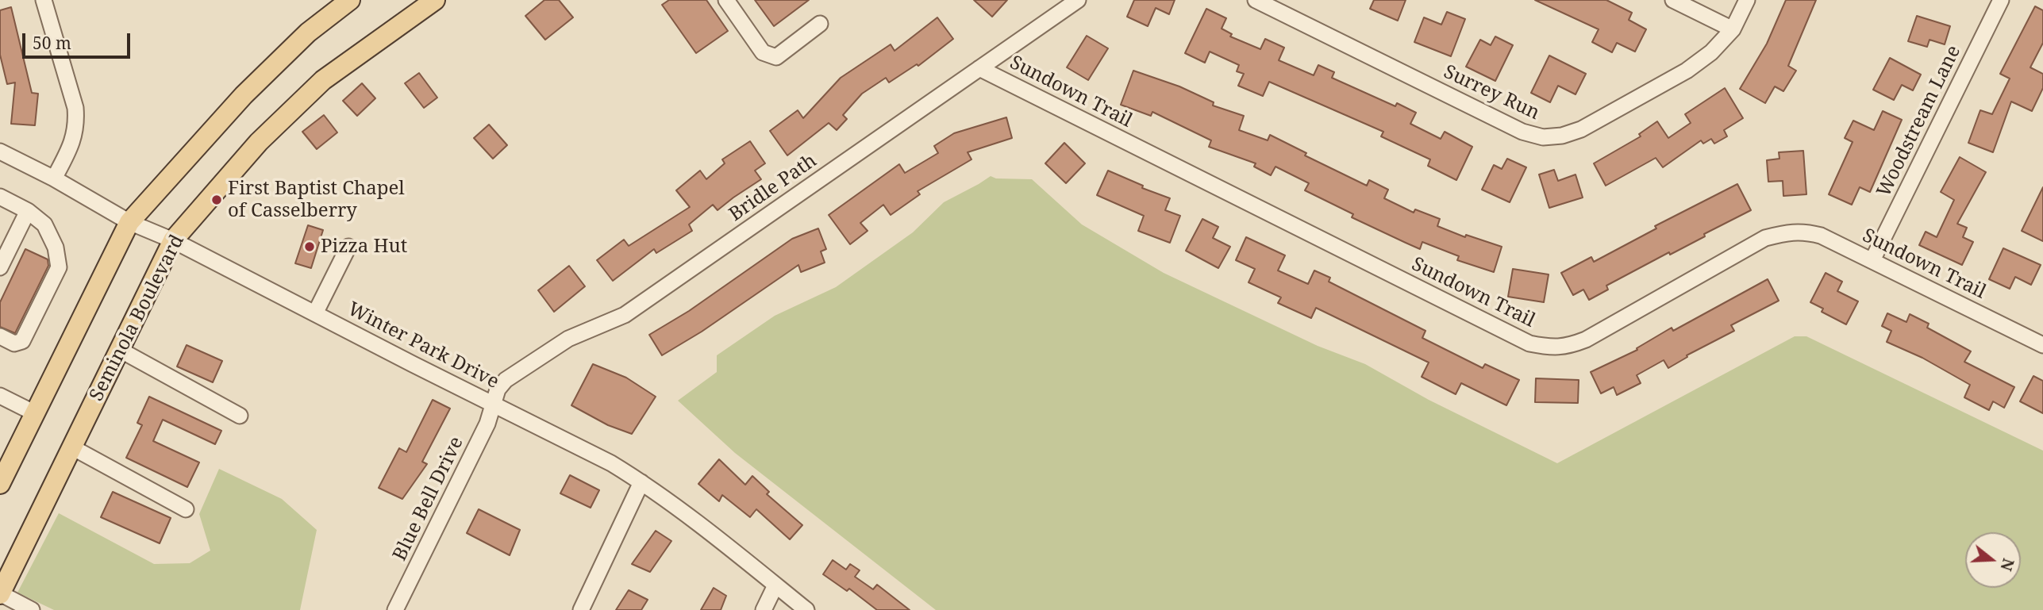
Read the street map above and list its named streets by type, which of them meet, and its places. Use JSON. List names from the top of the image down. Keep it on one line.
{"streets":{"main road":["Seminola Boulevard"],"street":["Sundown Trail","Surrey Run","Woodstream Lane","Bridle Path","Winter Park Drive","Blue Bell Drive"]},"crossings":[["Sundown Trail","Woodstream Lane"],["Sundown Trail","Bridle Path"],["Bridle Path","Winter Park Drive"],["Bridle Path","Blue Bell Drive"],["Seminola Boulevard","Winter Park Drive"],["Winter Park Drive","Blue Bell Drive"]],"places":["First Baptist Chapel of Casselberry","Pizza Hut"],"scale_bar":"50 m","north":"right"}
